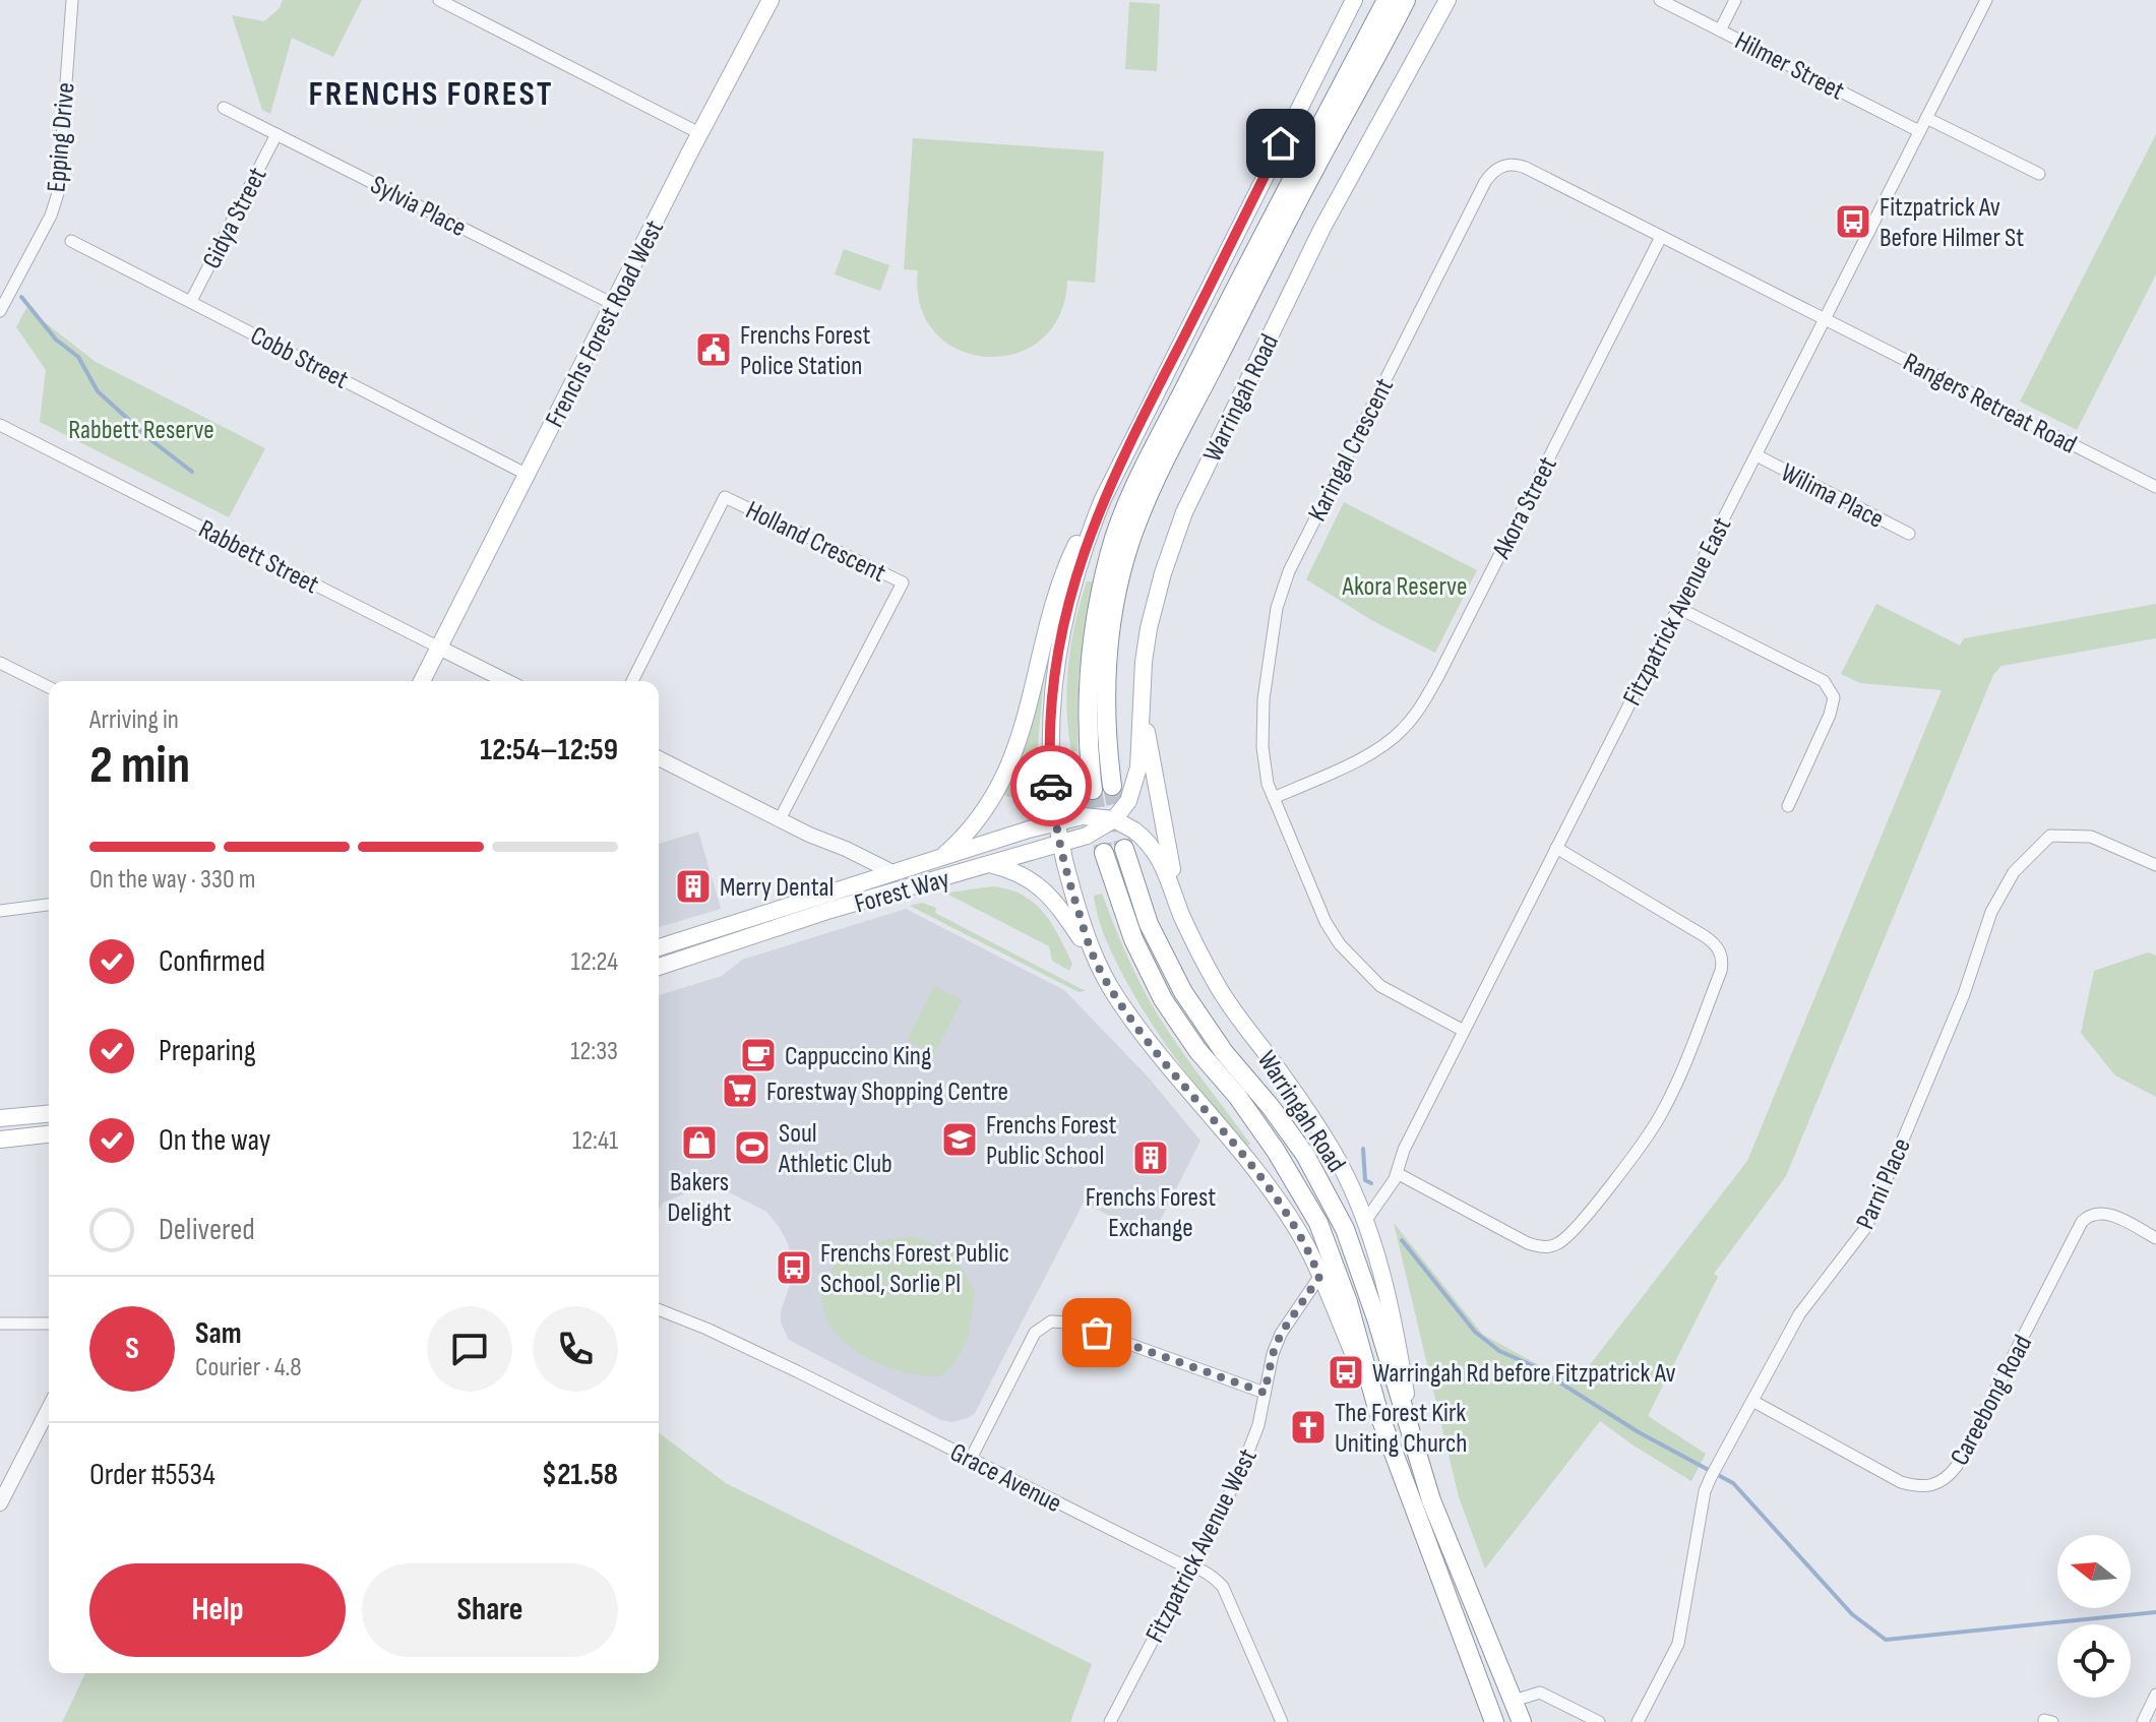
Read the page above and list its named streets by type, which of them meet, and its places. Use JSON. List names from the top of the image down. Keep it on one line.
{"streets":{"highway":["Warringah Road"],"main road":["Frenchs Forest Road West","Forest Way"],"street":["Hilmer Street","Epping Drive","Sylvia Place","Gidya Street","Cobb Street","Rangers Retreat Road","Karingal Crescent","Wilima Place","Akora Street","Holland Crescent","Rabbett Street","Fitzpatrick Avenue East","Parni Place","Careebong Road","Grace Avenue","Fitzpatrick Avenue West"]},"crossings":[["Hilmer Street","Fitzpatrick Avenue East"],["Sylvia Place","Gidya Street"],["Sylvia Place","Frenchs Forest Road West"],["Gidya Street","Cobb Street"],["Frenchs Forest Road West","Cobb Street"],["Frenchs Forest Road West","Rabbett Street"],["Warringah Road","Fitzpatrick Avenue East"],["Warringah Road","Forest Way"],["Warringah Road","Fitzpatrick Avenue West"],["Rangers Retreat Road","Karingal Crescent"],["Rangers Retreat Road","Fitzpatrick Avenue East"],["Karingal Crescent","Akora Street"],["Karingal Crescent","Fitzpatrick Avenue East"],["Wilima Place","Fitzpatrick Avenue East"],["Parni Place","Careebong Road"],["Grace Avenue","Fitzpatrick Avenue West"]],"districts":["FRENCHS FOREST"],"parks":["Rabbett Reserve","Akora Reserve"],"places":{"bus stop":["Fitzpatrick Av Before Hilmer St","Frenchs Forest Public School, Sorlie Pl","Warringah Rd before Fitzpatrick Av"],"public building":["Frenchs Forest Police Station"],"building":["Merry Dental","Frenchs Forest Exchange"],"cafe":["Cappuccino King"],"supermarket":["Forestway Shopping Centre"],"school or university":["Frenchs Forest Public School"],"shop":["Bakers Delight"],"sports":["Soul Athletic Club"],"church":["The Forest Kirk Uniting Church"]},"north":"left","page":{"heading":["2 min","Arriving in","12:54–12:59"],"panel":["Sam","Courier · 4.8","Order #5534","$21.58"],"bar":"On the way · 330 m","list":[["Confirmed","12:24"],["Preparing","12:33"],["On the way","12:41"],"Delivered"],"round":"S","buttons":["Help","Share"]}}
